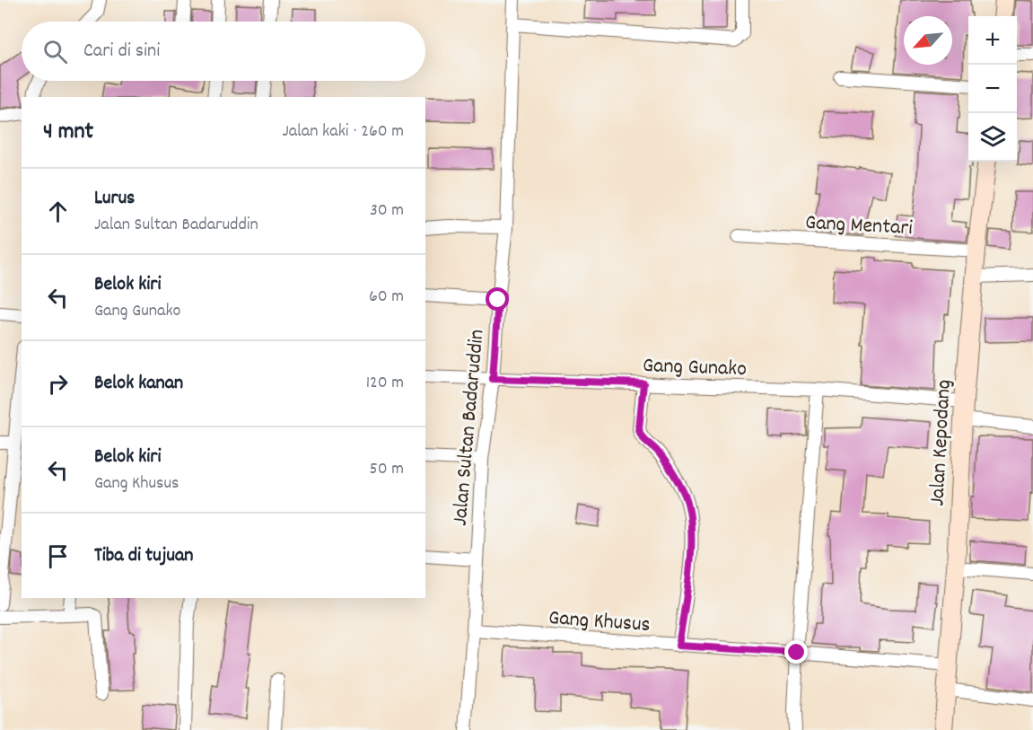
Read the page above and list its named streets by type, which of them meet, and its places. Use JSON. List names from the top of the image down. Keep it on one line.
{"streets":{"street":["Gang Mentari","Gang Gunako","Jalan Sultan Badaruddin","Jalan Kepodang","Gang Khusus"]},"crossings":[["Gang Mentari","Jalan Kepodang"],["Gang Gunako","Jalan Sultan Badaruddin"],["Gang Gunako","Jalan Kepodang"],["Jalan Sultan Badaruddin","Gang Khusus"],["Jalan Kepodang","Gang Khusus"]],"north":"bottom left","page":{"map_buttons":["+","−"],"search":"Cari di sini","heading":["4 mnt","Jalan kaki · 260 m"],"list":[["Lurus","Jalan Sultan Badaruddin","30 m"],["Belok kiri","Gang Gunako","60 m"],["Belok kanan","120 m"],["Belok kiri","Gang Khusus","50 m"],"Tiba di tujuan"]}}
